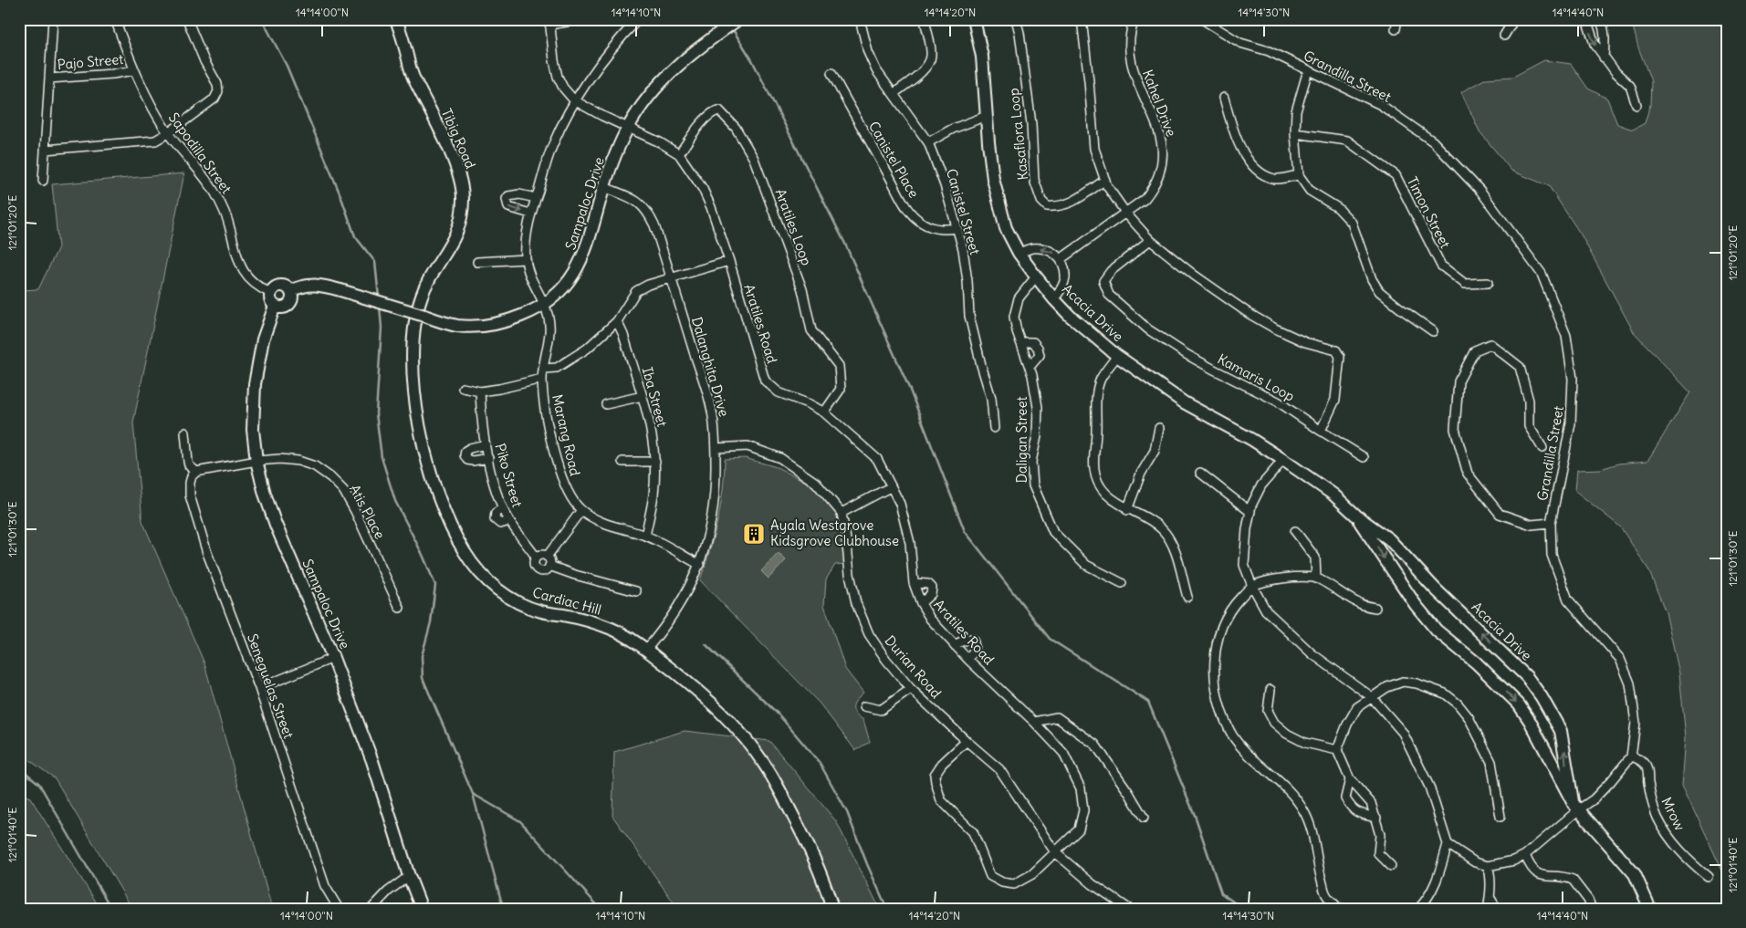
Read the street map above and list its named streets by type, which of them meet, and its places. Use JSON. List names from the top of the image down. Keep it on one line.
{"streets":{"street":["Pajo Street","Grandilla Street","Kahel Drive","Kasaflora Loop","Tibig Road","Sapodilla Street","Canistel Place","Sampaloc Drive","Canistel Street","Timon Street","Aratiles Loop","Acacia Drive","Aratiles Road","Dalanghita Drive","Kamaris Loop","Iba Street","Marang Road","Daligan Street","Piko Street","Atis Place","Cardiac Hill","Durian Road","Seneguelas Street","Mrow"]},"crossings":[["Pajo Street","Sapodilla Street"],["Grandilla Street","Mrow"],["Tibig Road","Cardiac Hill"],["Sapodilla Street","Sampaloc Drive"],["Canistel Place","Canistel Street"],["Sampaloc Drive","Aratiles Road"],["Sampaloc Drive","Dalanghita Drive"],["Sampaloc Drive","Marang Road"],["Sampaloc Drive","Atis Place"],["Aratiles Loop","Aratiles Road"],["Acacia Drive","Daligan Street"],["Aratiles Road","Marang Road"],["Aratiles Road","Durian Road"],["Dalanghita Drive","Marang Road"],["Dalanghita Drive","Cardiac Hill"],["Iba Street","Marang Road"],["Atis Place","Seneguelas Street"]],"places":{"building":["Ayala Westgrove Kidsgrove Clubhouse"]},"coordinates":["14°14'00\"N","14°14'10\"N","14°14'20\"N","14°14'30\"N","14°14'40\"N","121°01'20\"E","121°01'30\"E","121°01'40\"E"]}
